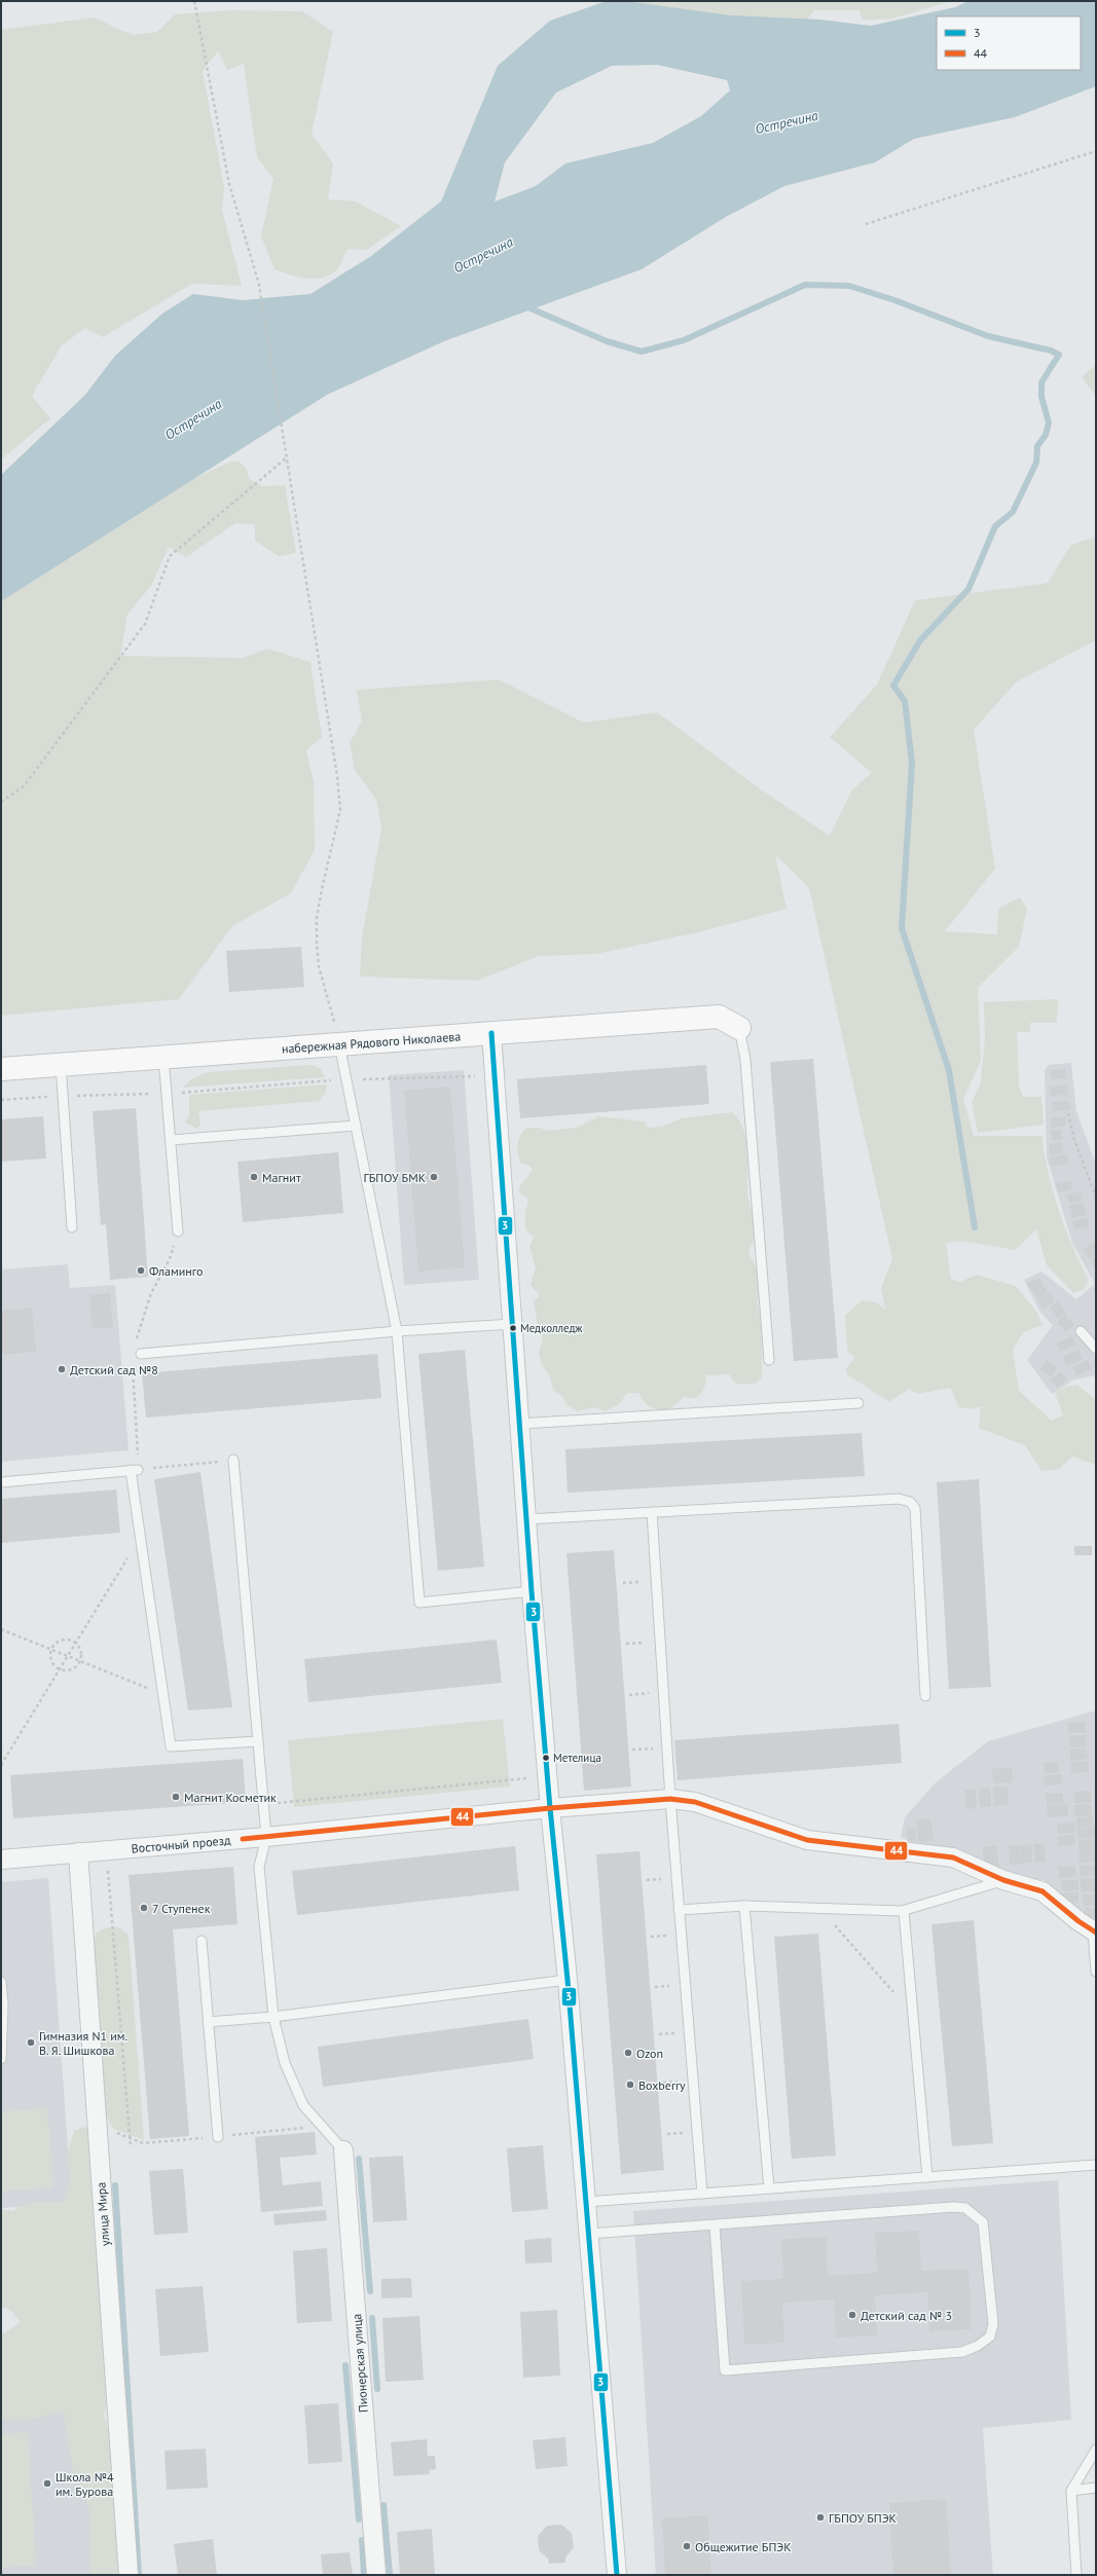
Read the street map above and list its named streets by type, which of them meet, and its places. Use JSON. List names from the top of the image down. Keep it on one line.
{"streets":{"street":["набережная Рядового Николаева","Восточный проезд","улица Мира","Пионерская улица"]},"crossings":[["Восточный проезд","улица Мира"]],"water":["Остречина"],"places":["Магнит","ГБПОУ БМК","Фламинго","Медколледж","Детский сад №8","Метелица","Магнит Косметик","7 Ступенек","Гимназия N1 им. В. Я. Шишкова","Ozon","Boxberry","Детский сад № 3","Школа №4 им. Бурова","ГБПОУ БПЭК","Общежитие БПЭК"],"lines":["transit line 3","transit line 44"],"legend":["3","44"]}
